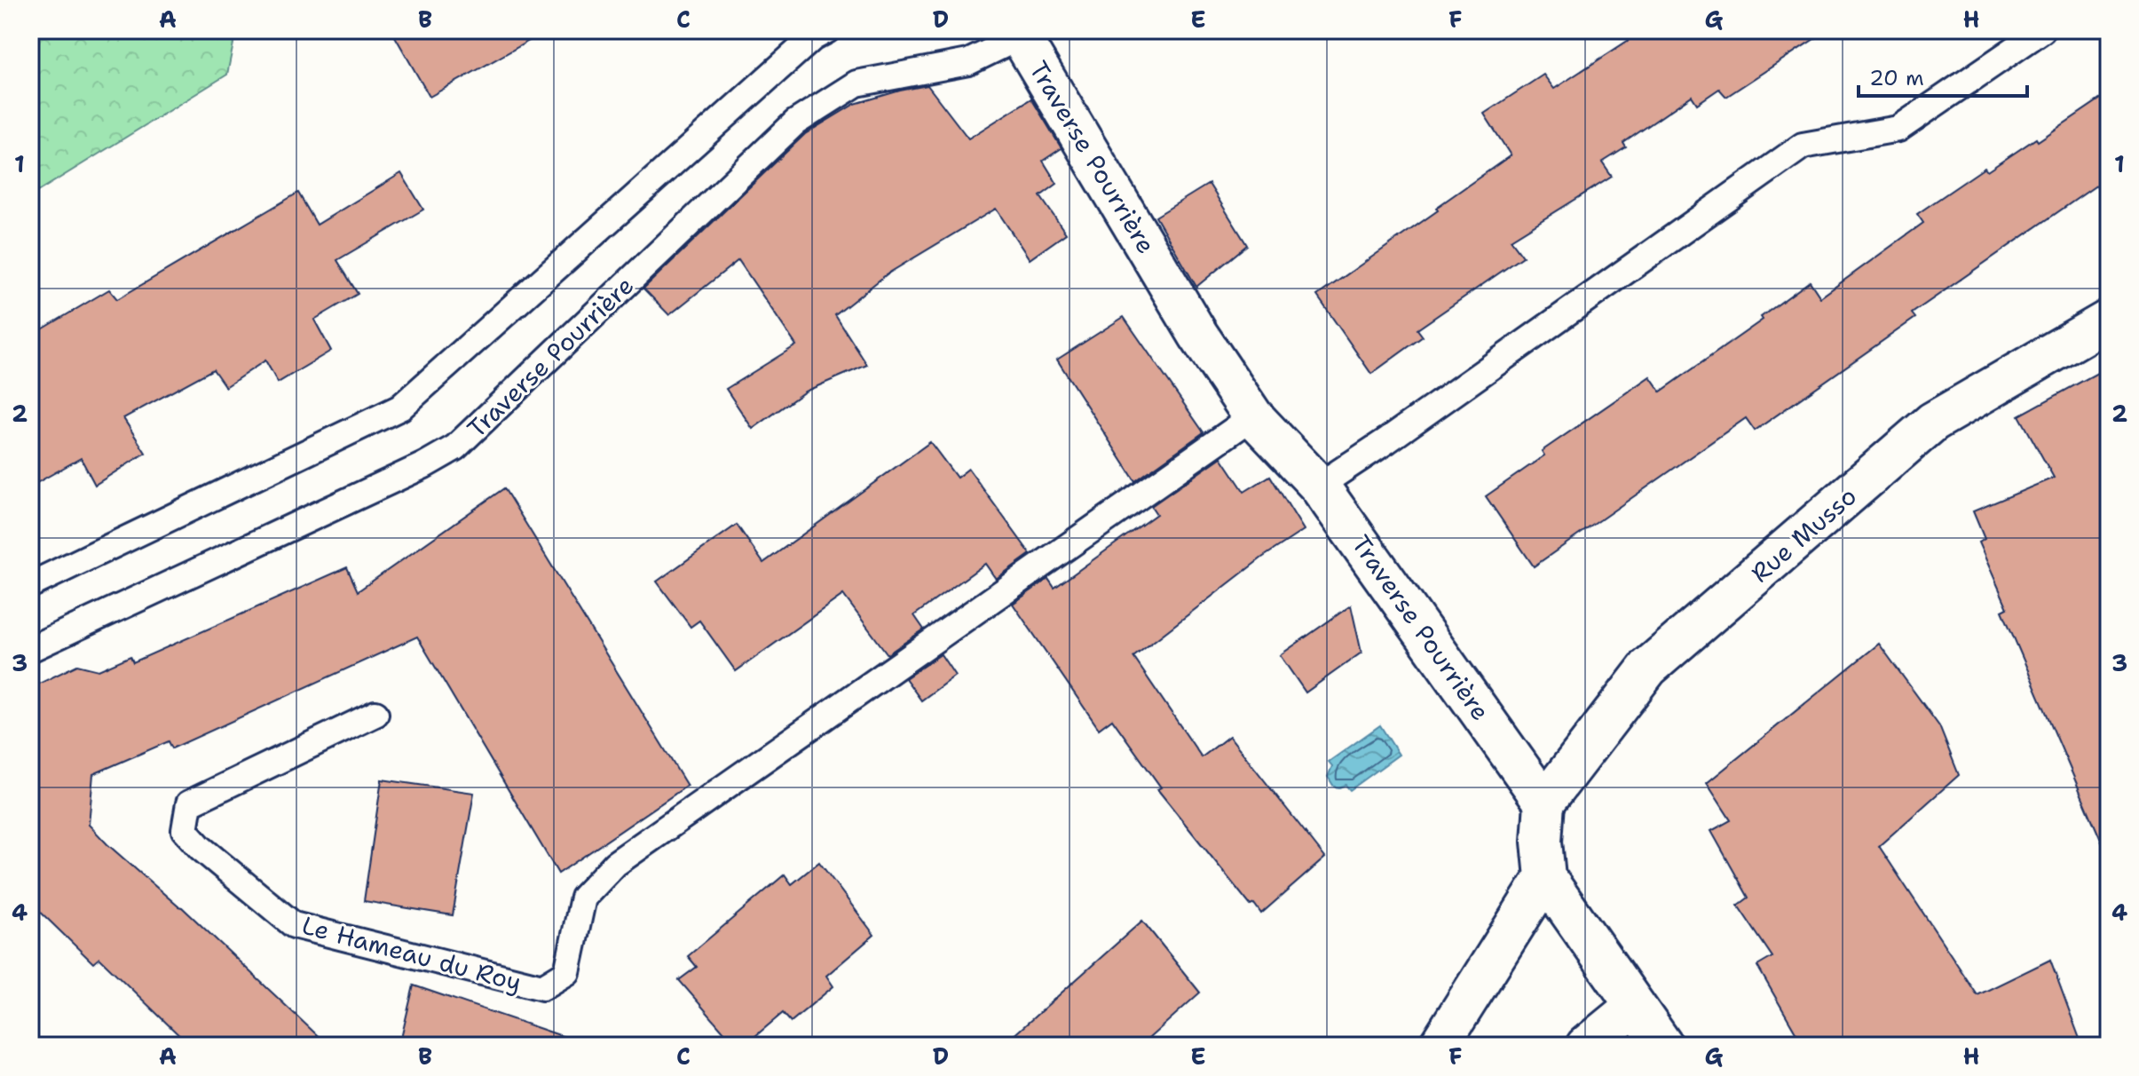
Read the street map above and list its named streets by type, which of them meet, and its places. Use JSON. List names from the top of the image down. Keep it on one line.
{"streets":{"street":["Traverse Pourrière","Rue Musso"],"lane":["Le Hameau du Roy"]},"crossings":[["Traverse Pourrière","Rue Musso"],["Traverse Pourrière","Le Hameau du Roy"]],"scale_bar":"20 m","grid":{"columns":["A","B","C","D","E","F","G","H"],"rows":["1","2","3","4"]}}
